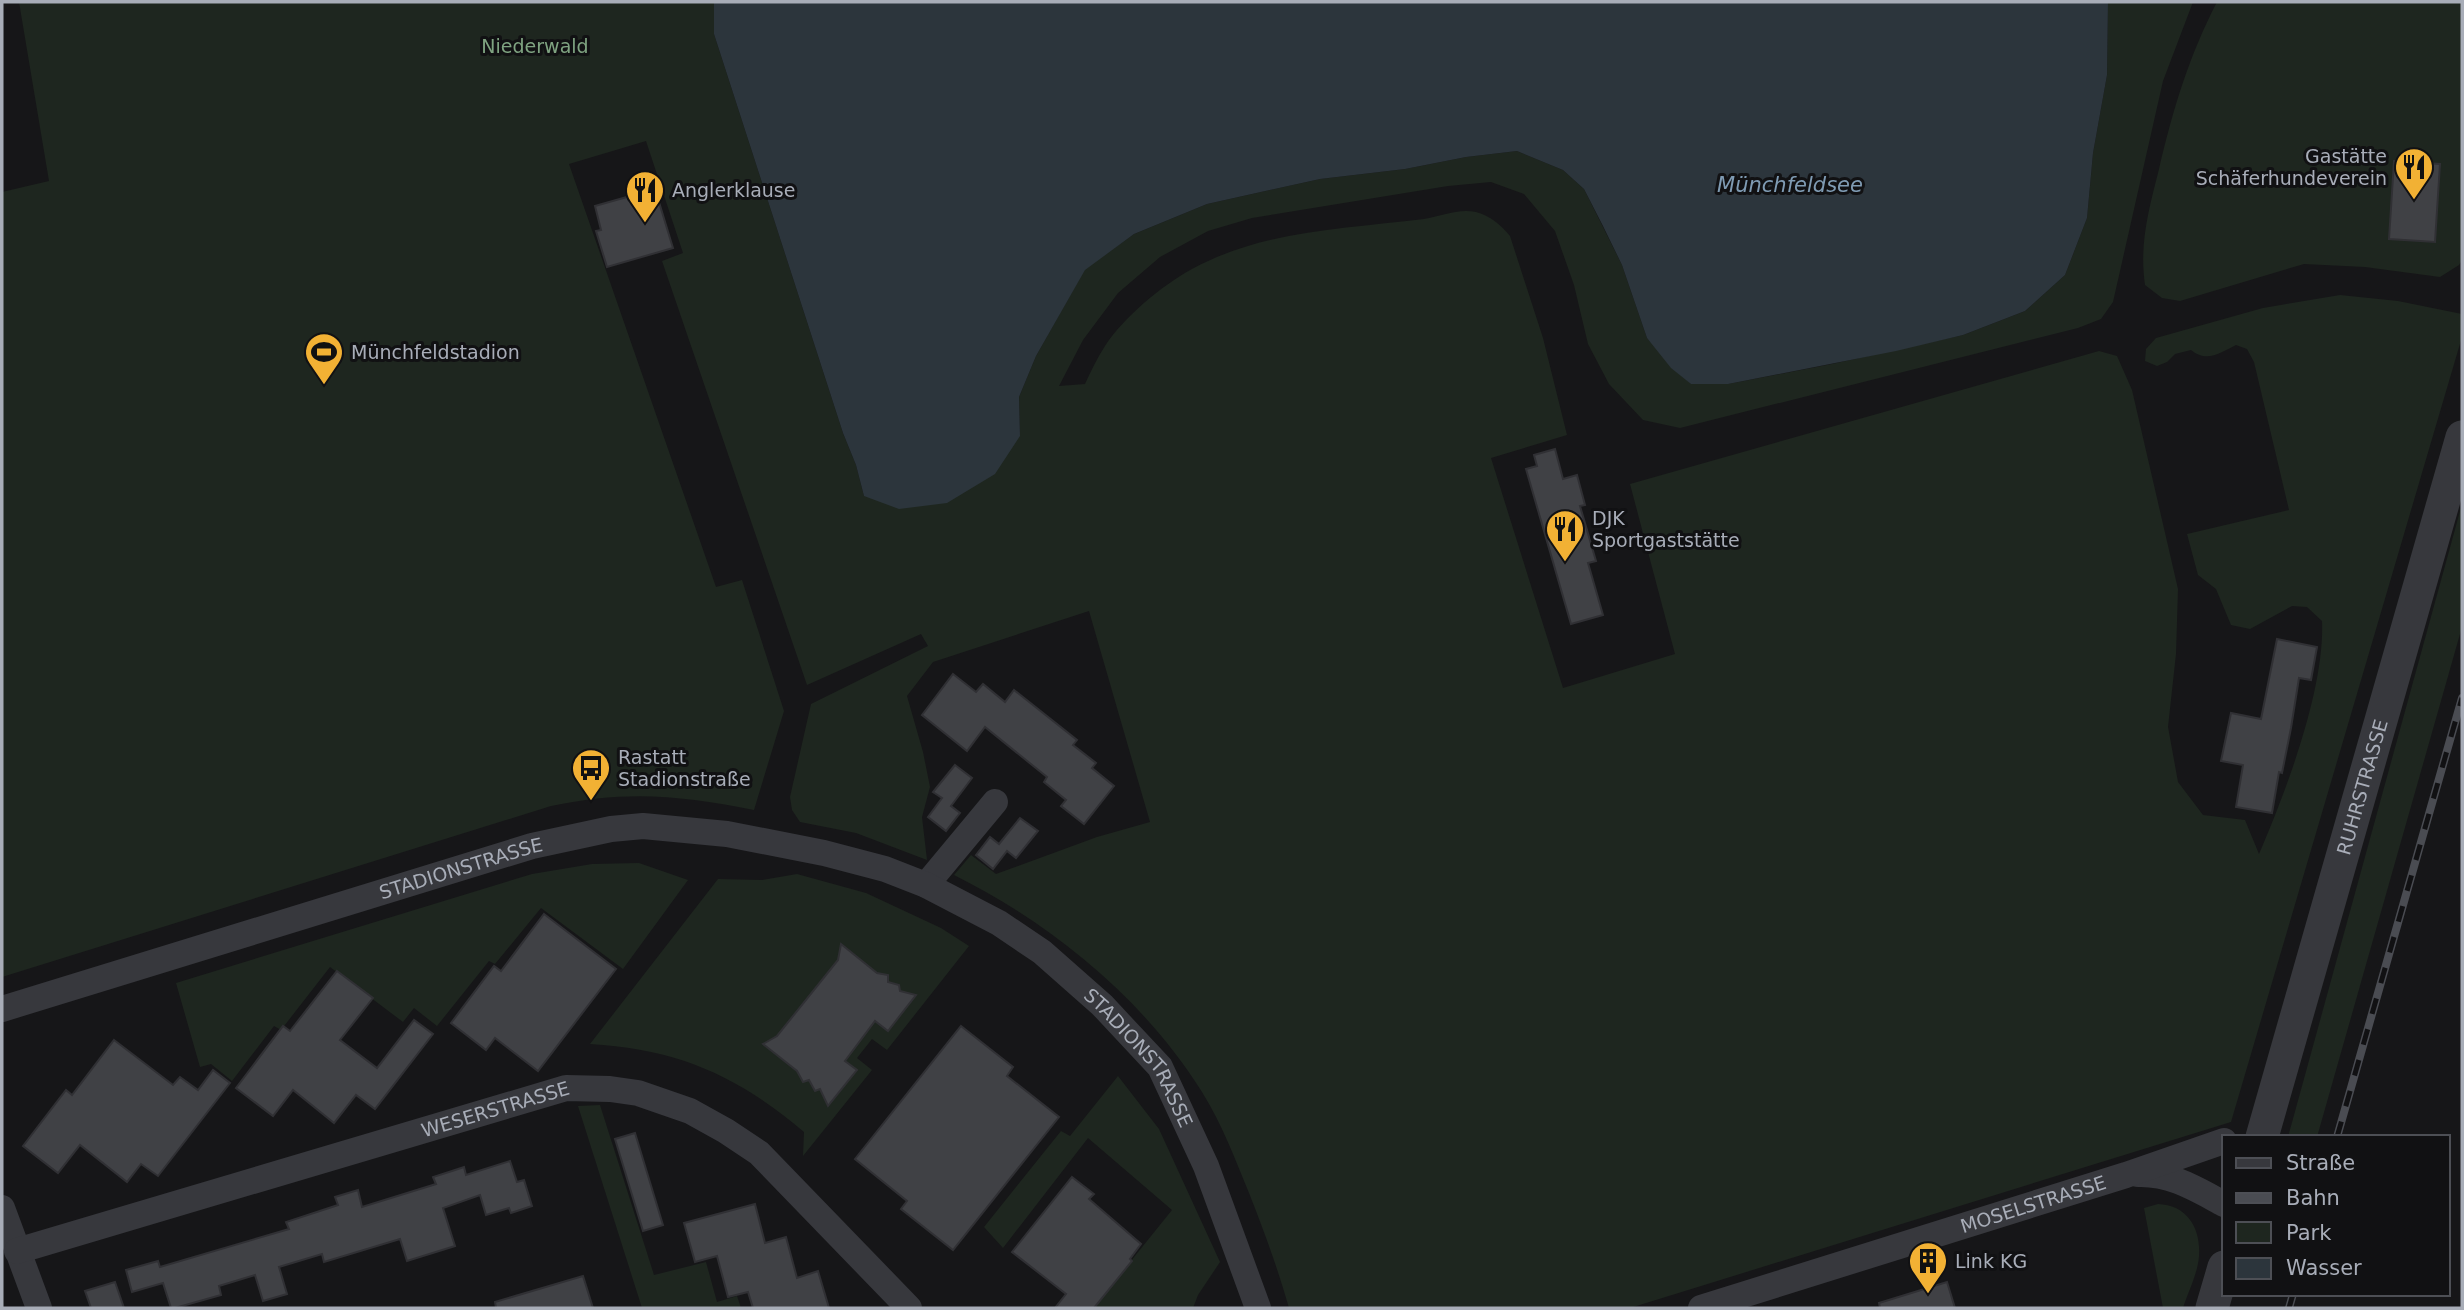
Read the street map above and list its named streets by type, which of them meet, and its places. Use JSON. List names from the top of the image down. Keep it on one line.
{"streets":{"street":["RUHRSTRASSE","STADIONSTRASSE","WESERSTRASSE","MOSELSTRASSE"]},"water":["Münchfeldsee"],"parks":["Niederwald"],"places":{"restaurant":["Gastätte Schäferhundeverein","Anglerklause","DJK Sportgaststätte"],"sports":["Münchfeldstadion"],"bus stop":["Rastatt Stadionstraße"],"building":["Link KG"]},"legend":["Straße","Bahn","Park","Wasser"]}
